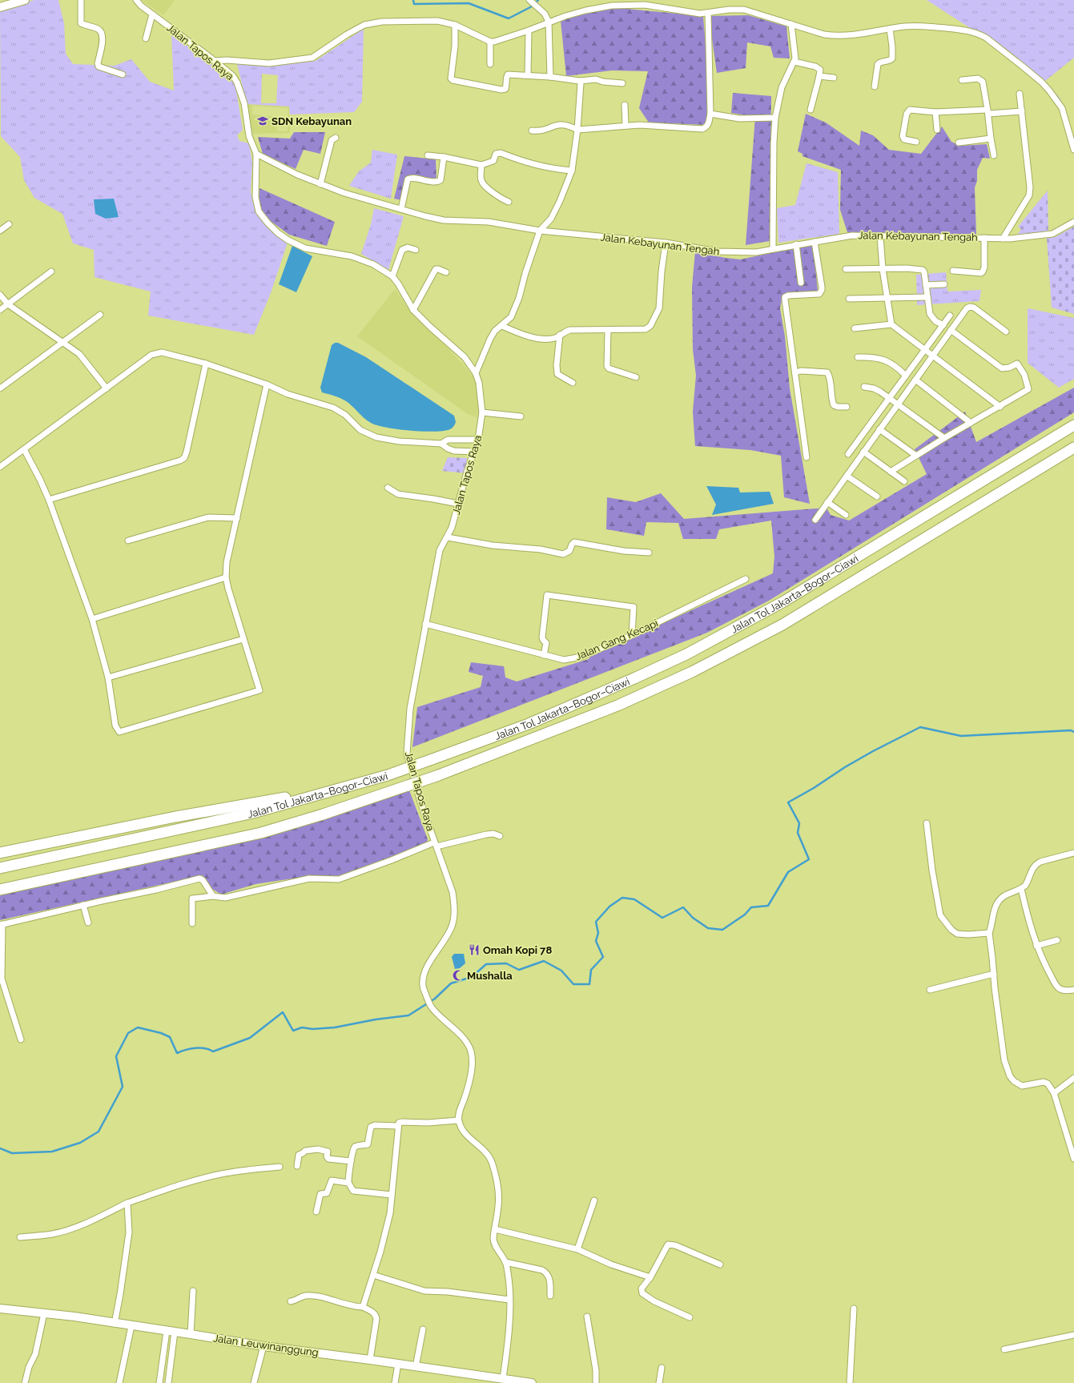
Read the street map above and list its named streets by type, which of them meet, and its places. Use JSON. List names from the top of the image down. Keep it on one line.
{"streets":{"highway":["Jalan Tol Jakarta–Bogor–Ciawi"],"main road":["Jalan Leuwinanggung"],"street":["Jalan Tapos Raya","Jalan Kebayunan Tengah","Jalan Gang Kecapi"]},"crossings":[["Jalan Tapos Raya","Jalan Kebayunan Tengah"],["Jalan Tapos Raya","Jalan Gang Kecapi"]],"places":{"school or university":["SDN Kebayunan"],"restaurant":["Omah Kopi 78"],"mosque":["Mushalla"]}}
